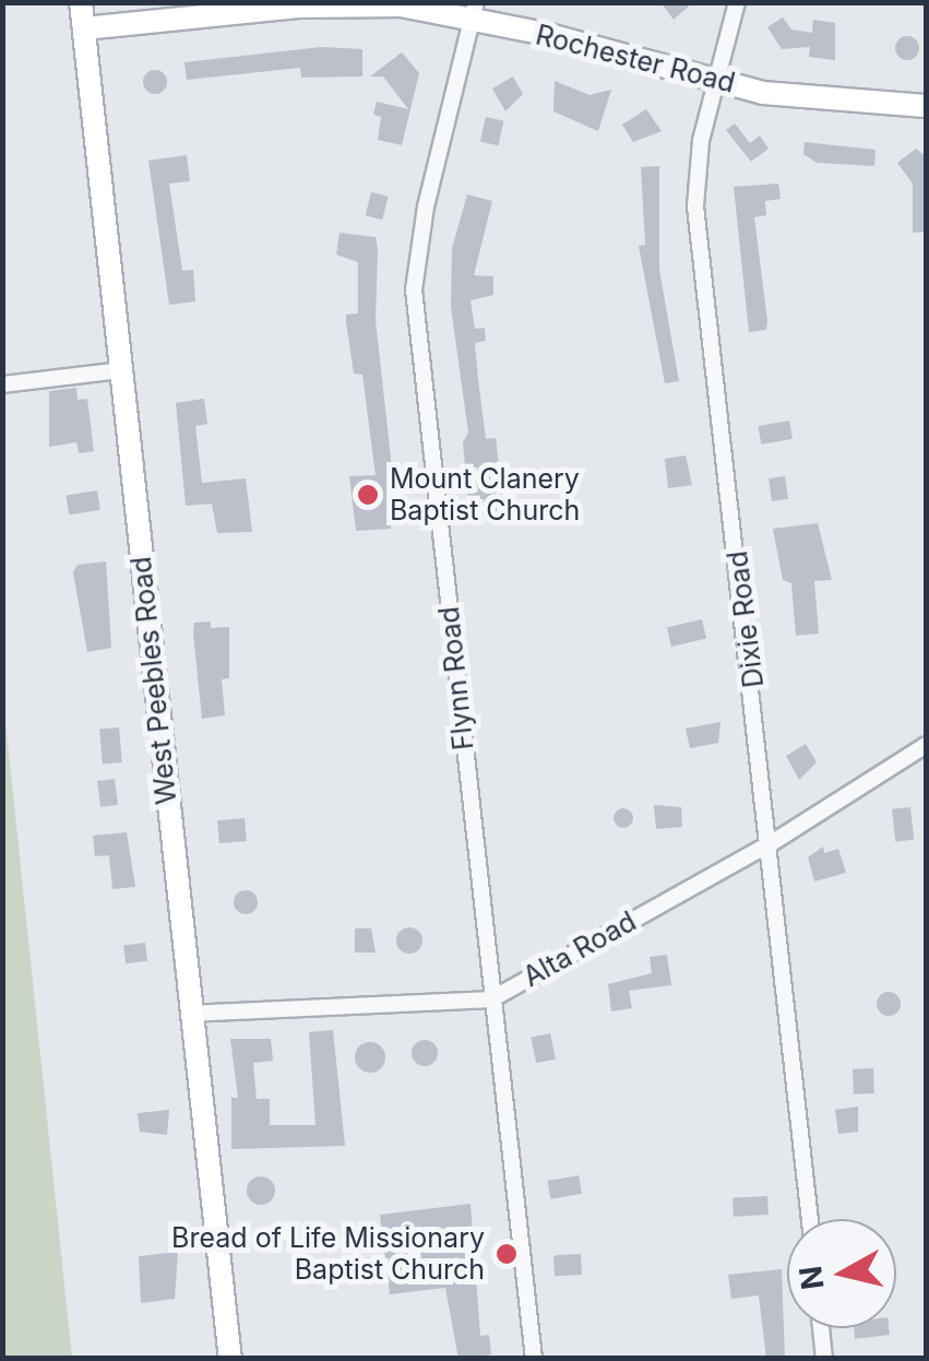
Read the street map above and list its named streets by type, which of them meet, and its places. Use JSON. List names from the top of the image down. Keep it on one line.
{"streets":{"main road":["Rochester Road","West Peebles Road"],"street":["Dixie Road","Flynn Road","Alta Road"]},"crossings":[["Rochester Road","Dixie Road"],["Rochester Road","Flynn Road"],["Rochester Road","West Peebles Road"],["Dixie Road","Alta Road"],["Flynn Road","Alta Road"],["West Peebles Road","Alta Road"]],"places":["Mount Clanery Baptist Church","Bread of Life Missionary Baptist Church"],"north":"left"}
